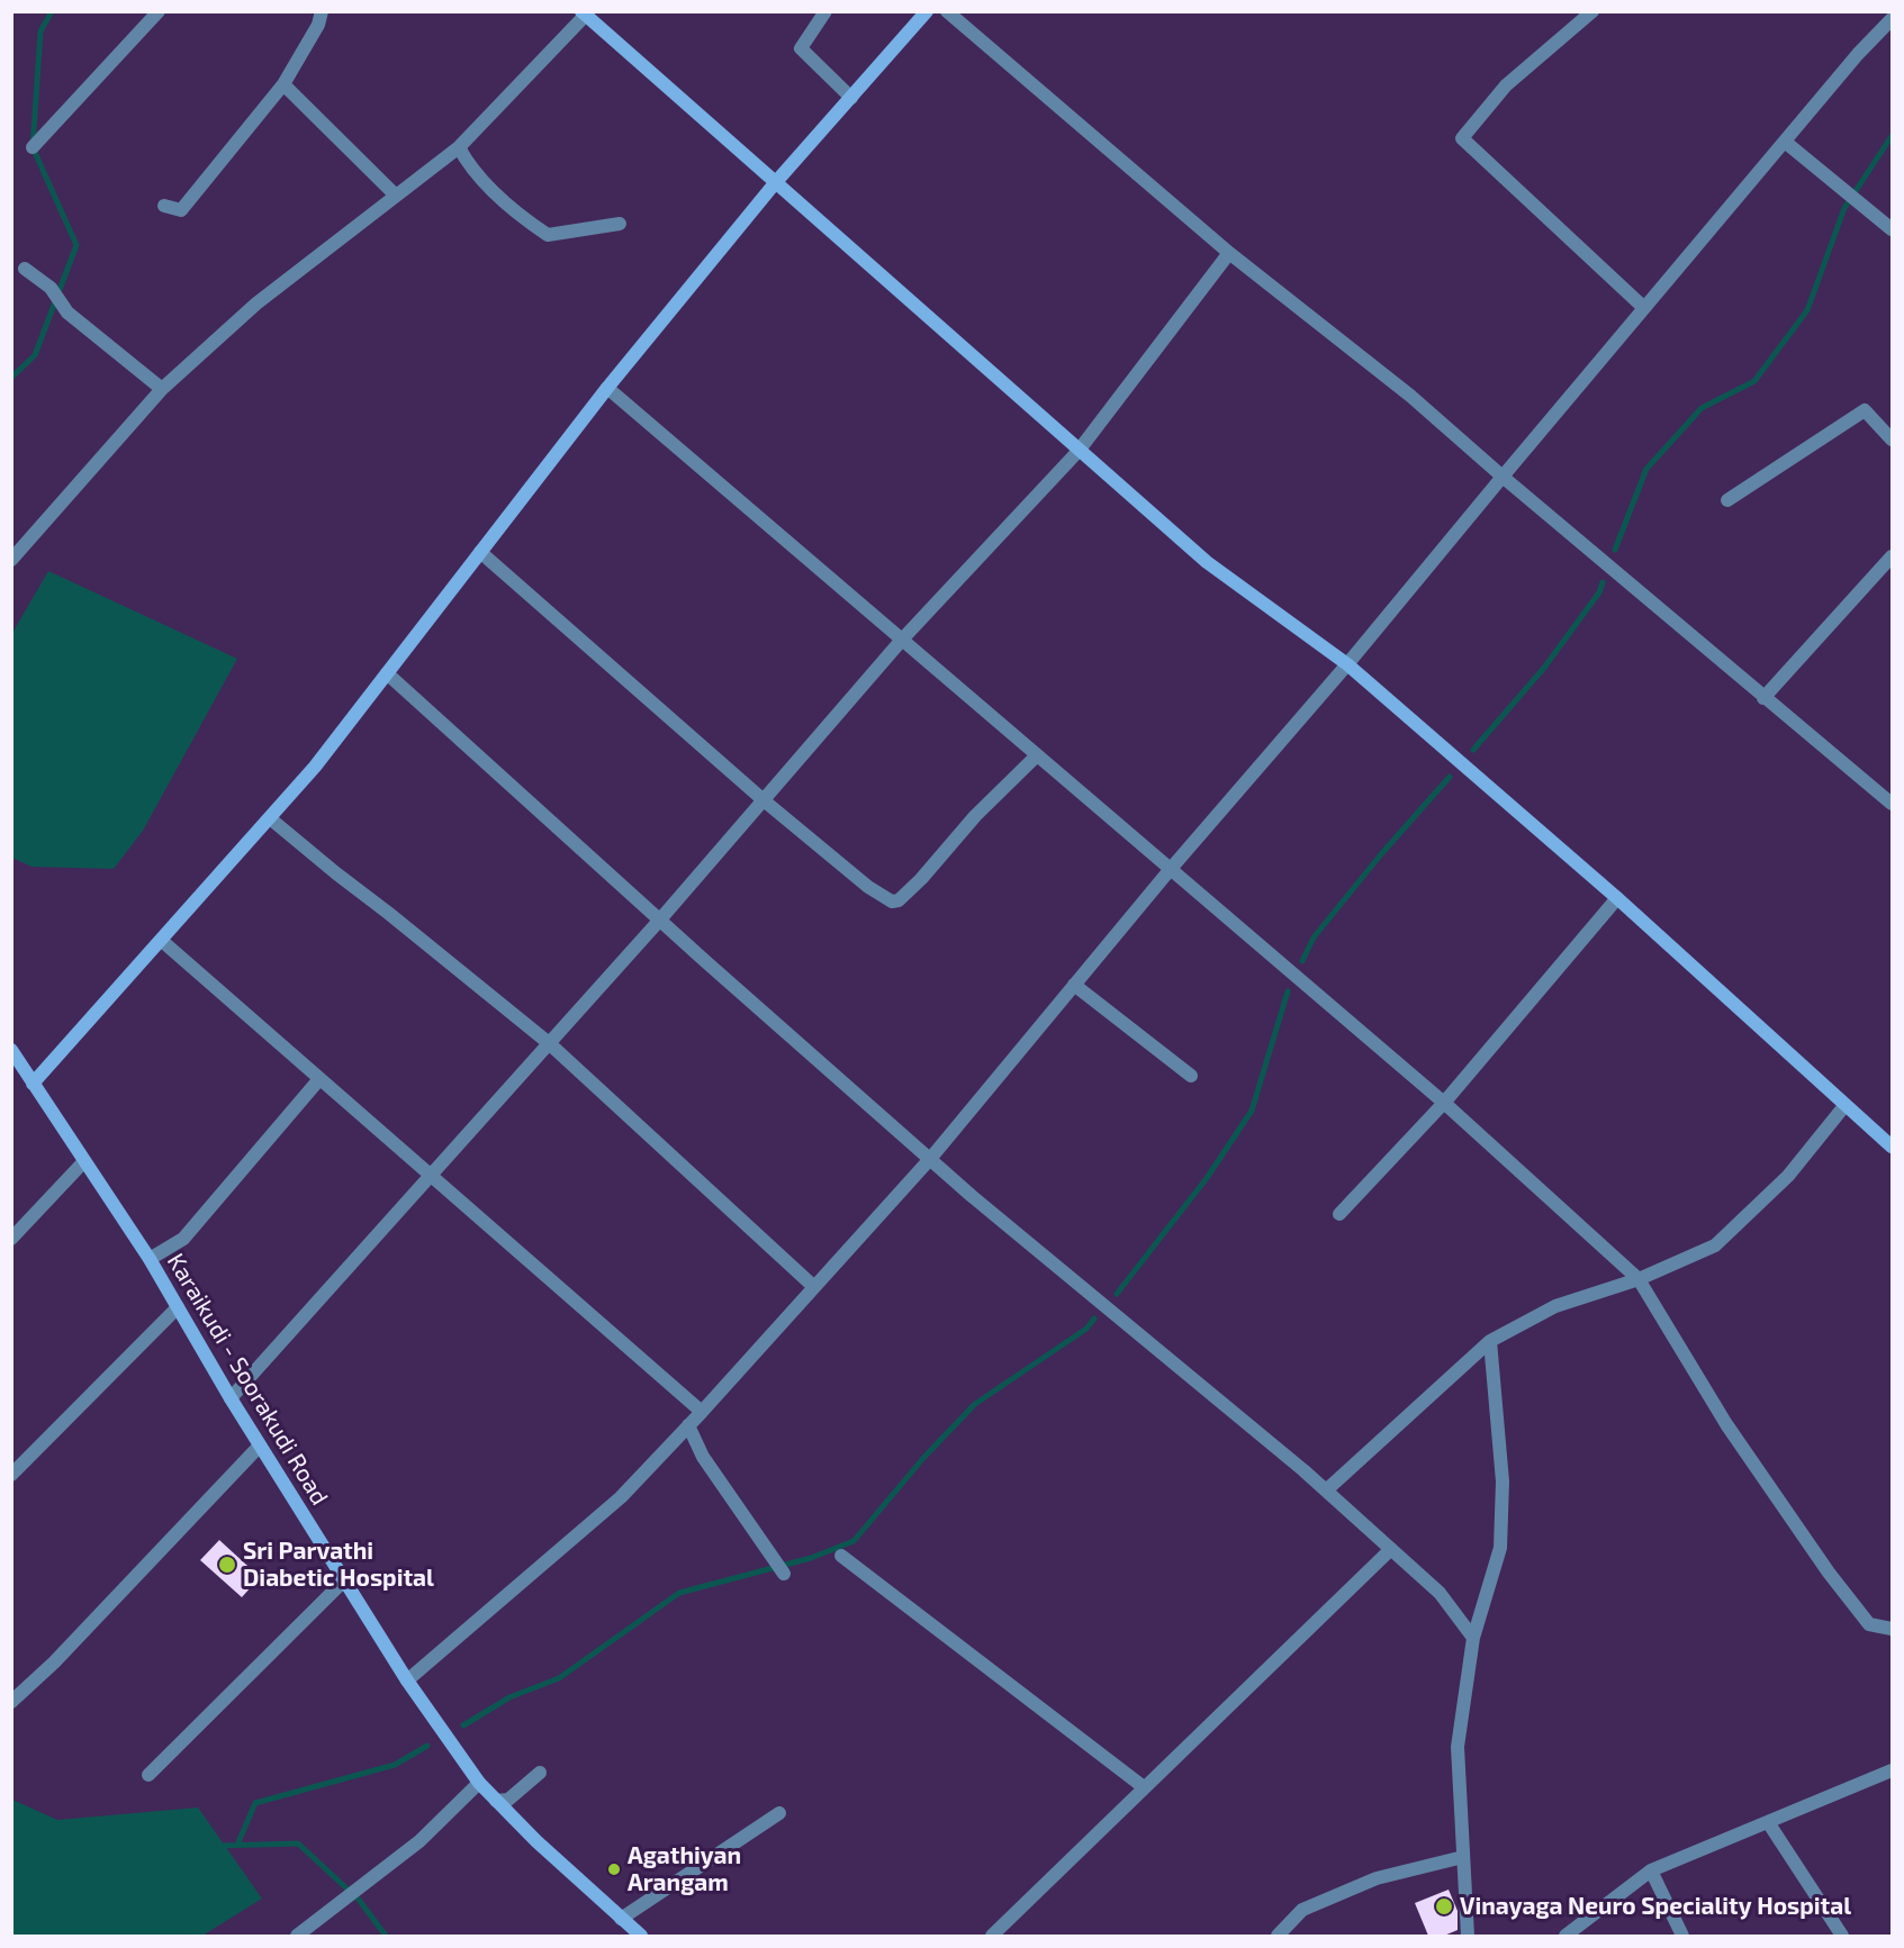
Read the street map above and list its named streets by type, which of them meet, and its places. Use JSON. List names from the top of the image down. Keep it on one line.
{"streets":{"street":["Karaikudi - Soorakudi Road"]},"places":["Sri Parvathi Diabetic Hospital","Agathiyan Arangam","Vinayaga Neuro Speciality Hospital"]}
